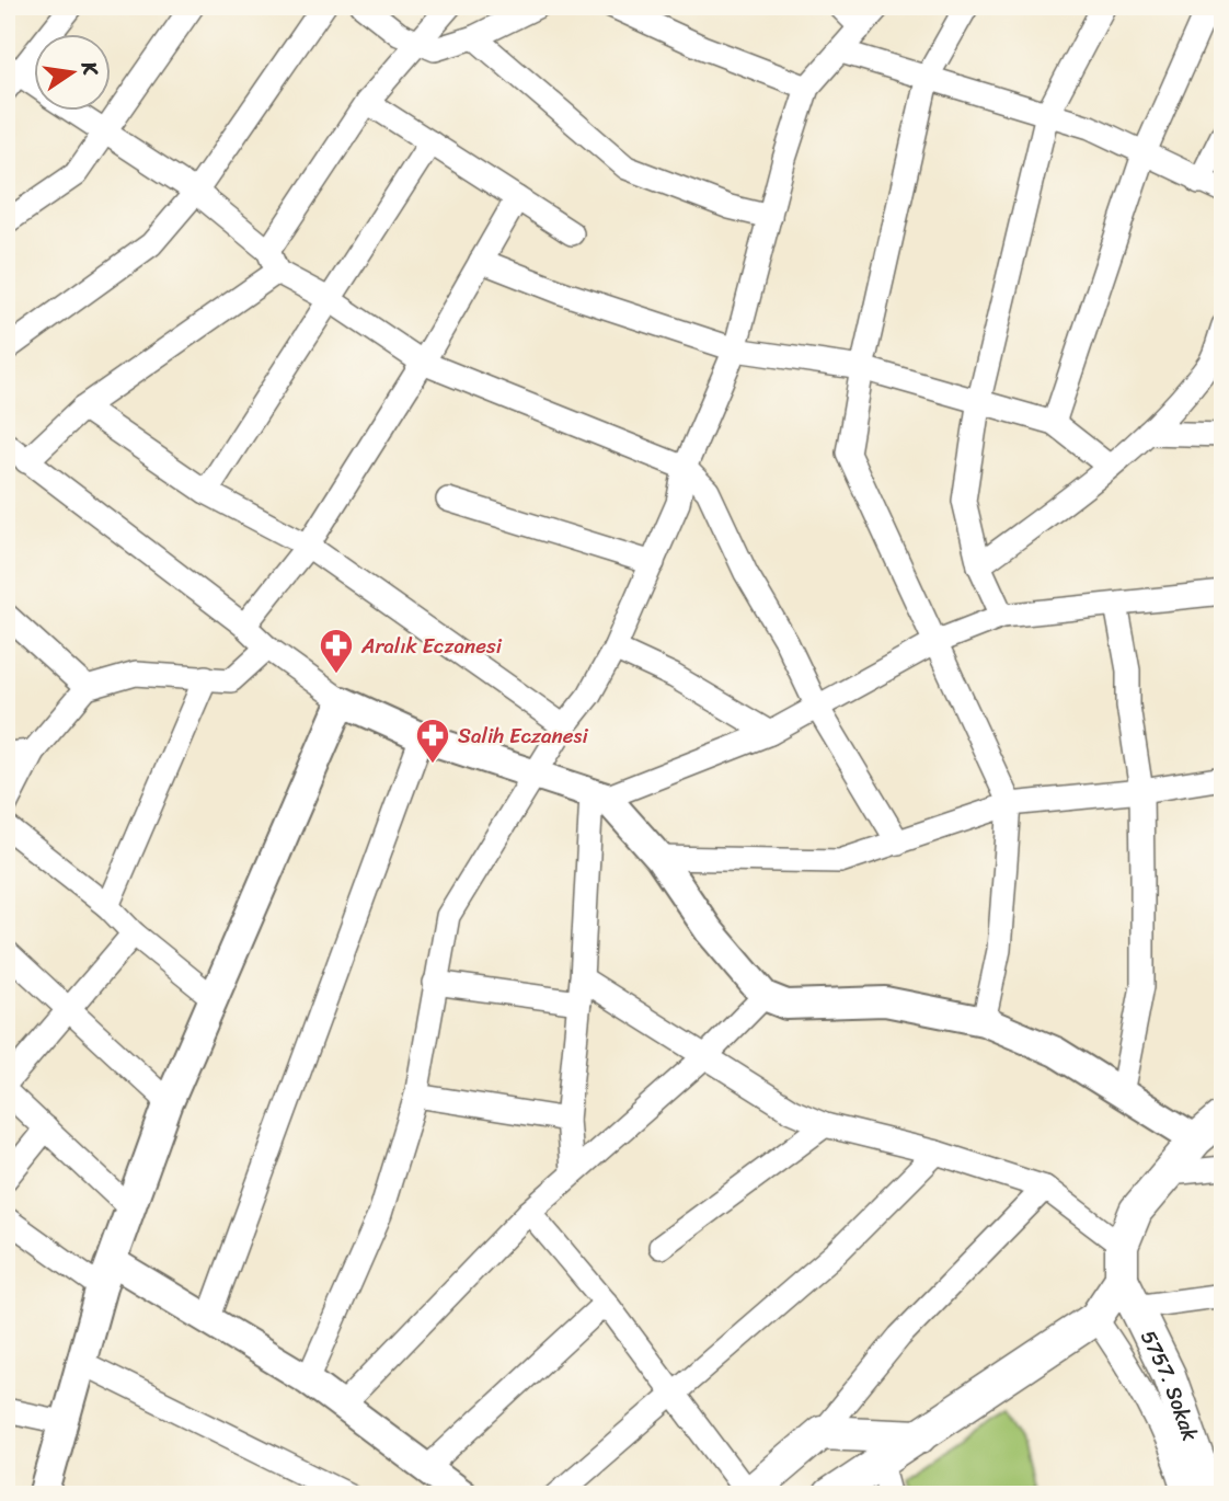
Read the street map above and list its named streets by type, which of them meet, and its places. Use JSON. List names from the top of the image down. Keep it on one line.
{"streets":{"main road":["5757. Sokak"]},"places":{"pharmacy":["Aralık Eczanesi","Salih Eczanesi"]},"north":"right"}
